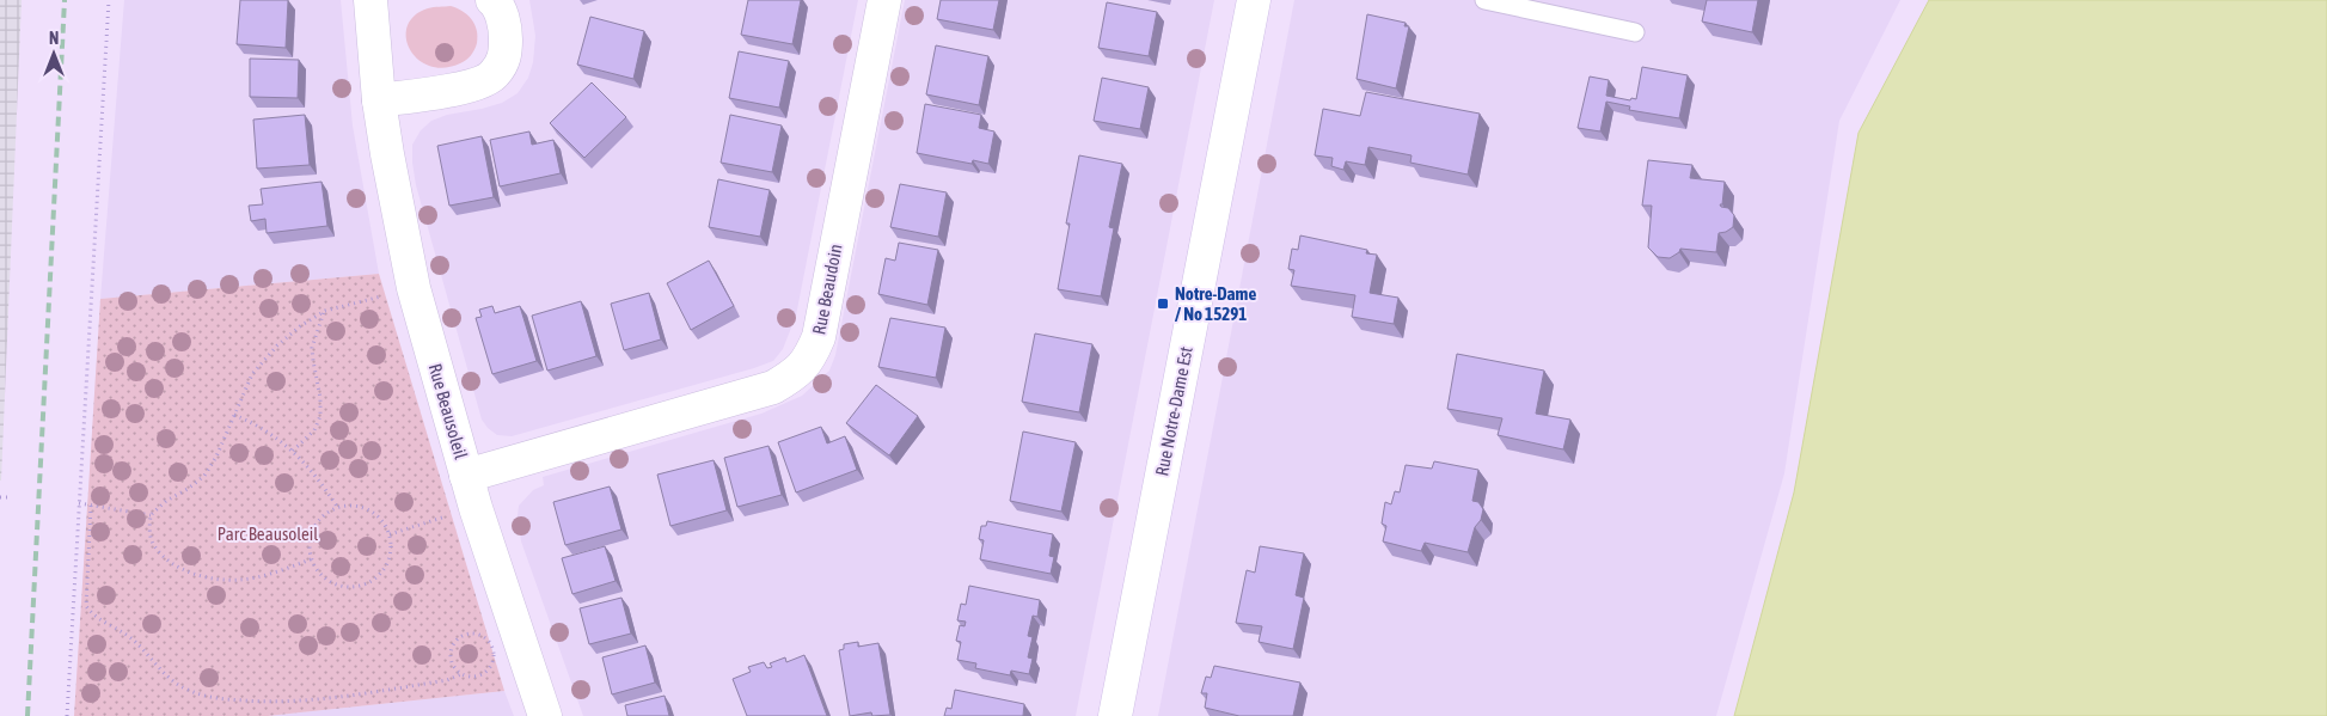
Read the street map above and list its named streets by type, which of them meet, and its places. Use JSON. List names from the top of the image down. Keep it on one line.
{"streets":{"street":["Rue Beaudoin","Rue Beausoleil","Rue Notre-Dame Est"]},"crossings":[["Rue Beaudoin","Rue Beausoleil"]],"parks":["Parc Beausoleil"],"places":{"transit":["Notre-Dame / No 15291"]},"north":"top"}
